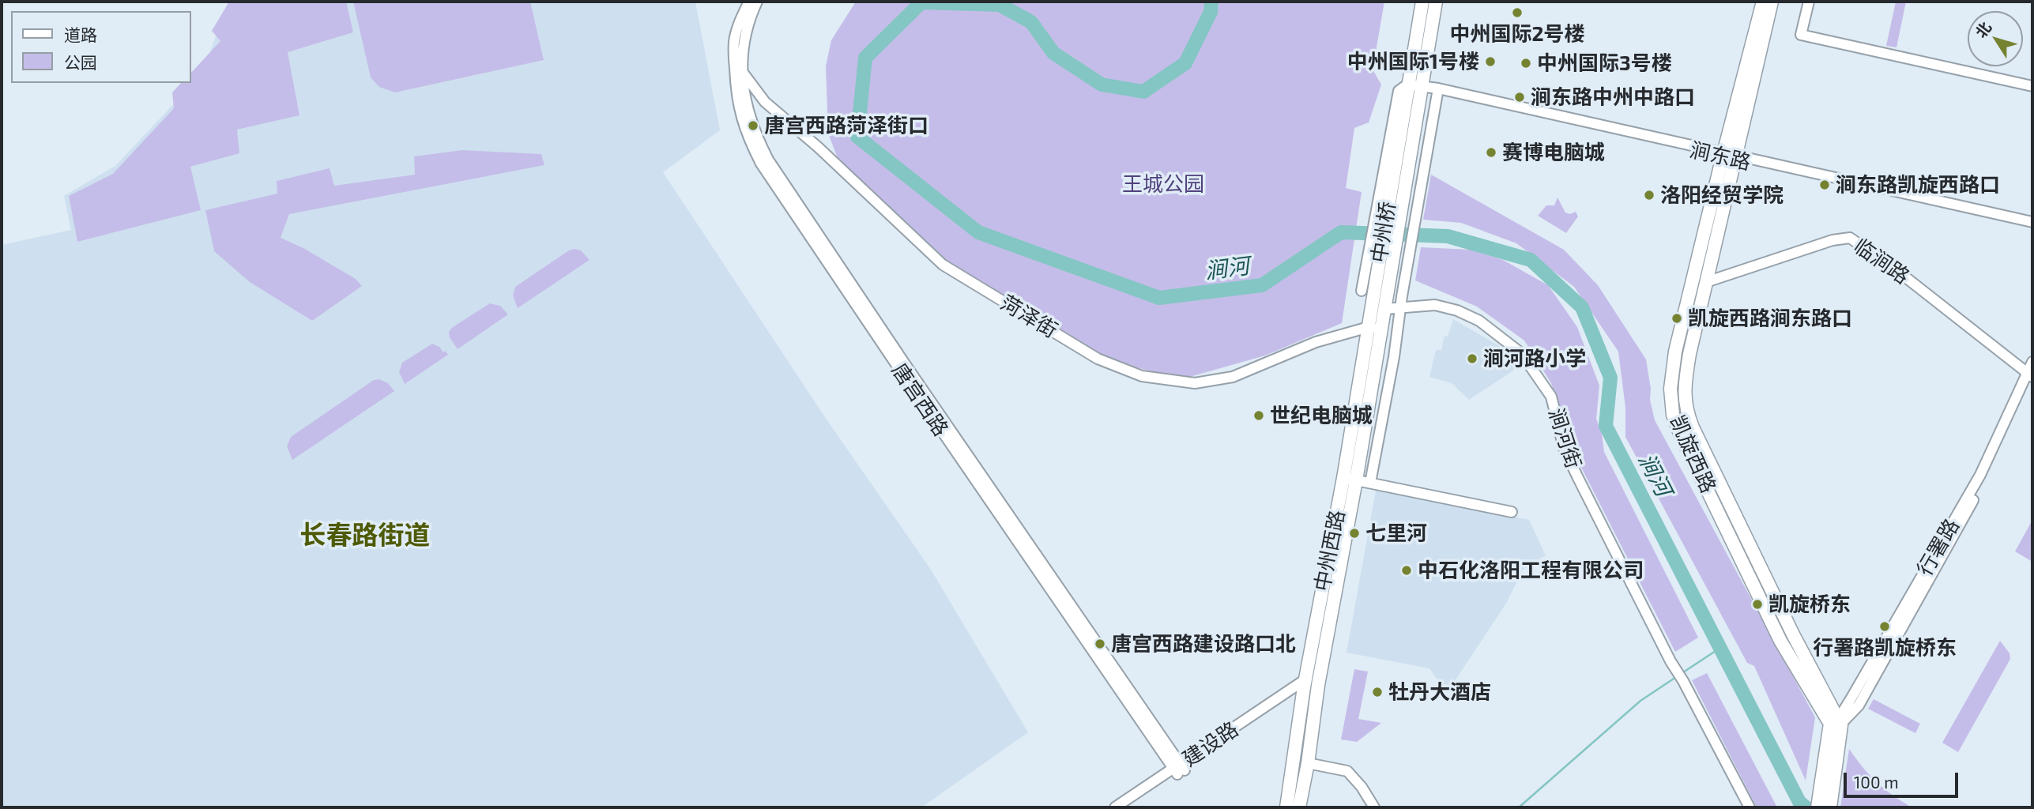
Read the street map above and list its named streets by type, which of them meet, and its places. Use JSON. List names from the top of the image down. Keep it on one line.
{"streets":{"main road":["中州桥","凯旋西路","中州西路"],"street":["涧东路","临涧路","菏泽街","唐宫西路","涧河街","行署路","建设路"]},"crossings":[["涧东路","中州桥"],["涧东路","凯旋西路"],["中州桥","涧河街"],["中州桥","中州西路"],["临涧路","凯旋西路"],["临涧路","行署路"],["菏泽街","唐宫西路"],["菏泽街","中州西路"],["唐宫西路","建设路"],["涧河街","中州西路"],["凯旋西路","行署路"],["中州西路","建设路"]],"districts":["长春路街道"],"water":["涧河"],"parks":["王城公园"],"places":["中州国际2号楼","中州国际1号楼","中州国际3号楼","涧东路中州中路口","唐宫西路菏泽街口","赛博电脑城","涧东路凯旋西路口","洛阳经贸学院","凯旋西路涧东路口","涧河路小学","世纪电脑城","七里河","中石化洛阳工程有限公司","凯旋桥东","行署路凯旋桥东","唐宫西路建设路口北","牡丹大酒店"],"legend":["道路","公园"],"scale_bar":"100 m","north":"top left"}
